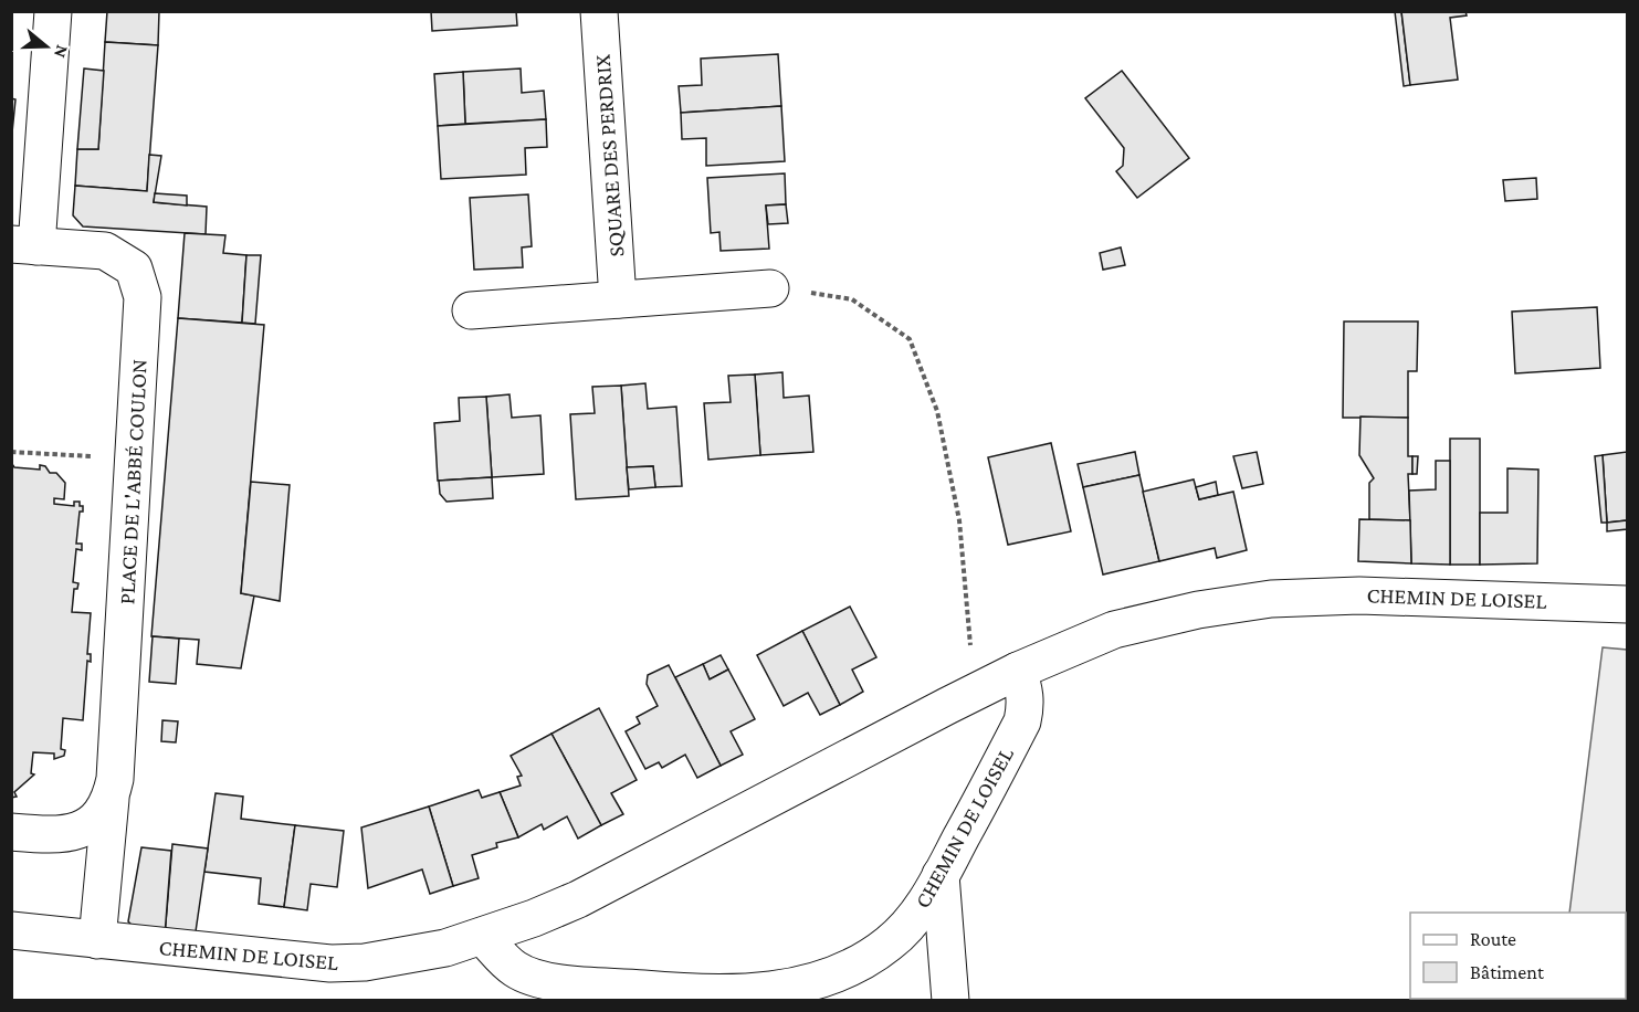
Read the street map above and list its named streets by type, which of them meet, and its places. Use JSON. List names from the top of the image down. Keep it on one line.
{"streets":{"street":["SQUARE DES PERDRIX","PLACE DE L'ABBÉ COULON","CHEMIN DE LOISEL"]},"crossings":[["PLACE DE L'ABBÉ COULON","CHEMIN DE LOISEL"]],"legend":["Route","Bâtiment"],"north":"right"}
